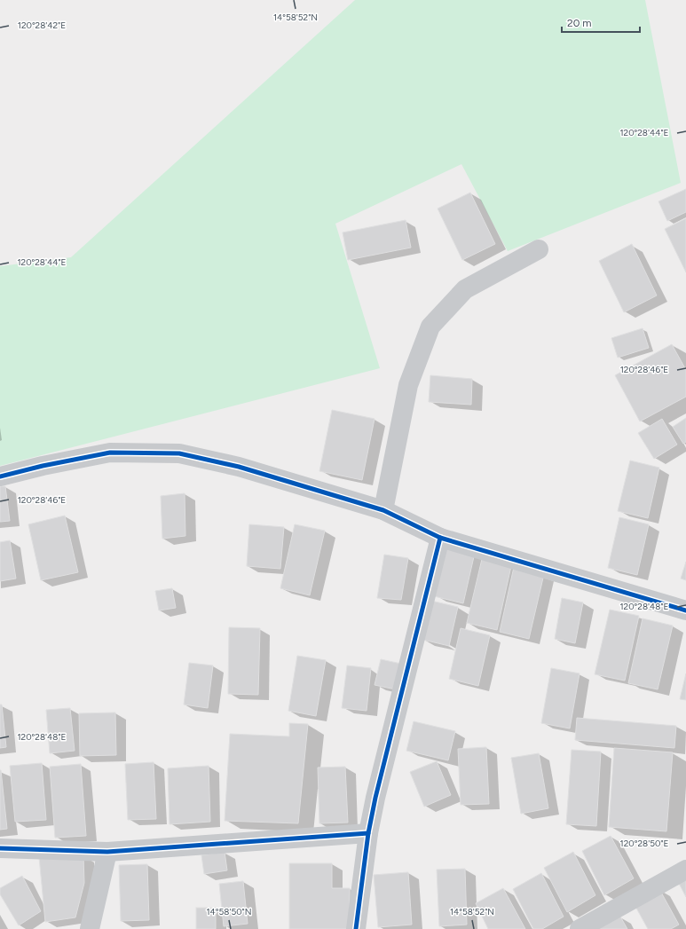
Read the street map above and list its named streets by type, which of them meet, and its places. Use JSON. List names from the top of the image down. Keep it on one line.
{"scale_bar":"20 m","coordinates":["14°58'52\"N","120°28'42\"E","120°28'44\"E","120°28'46\"E","120°28'48\"E","120°28'50\"E","14°58'50\"N"]}
